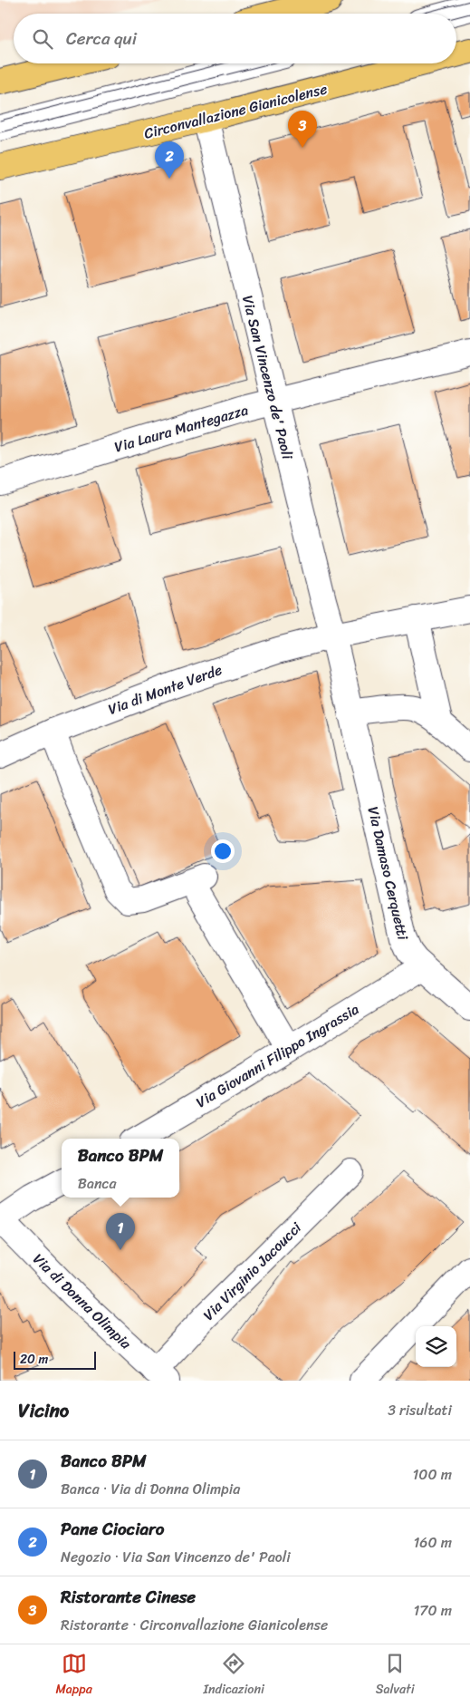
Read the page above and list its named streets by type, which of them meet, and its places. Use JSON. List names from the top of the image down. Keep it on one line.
{"streets":{"main road":["Circonvallazione Gianicolense"],"street":["Via San Vincenzo de' Paoli","Via Laura Mantegazza","Via di Monte Verde","Via Damaso Cerquetti","Via Giovanni Filippo Ingrassia","Via Virginio Jacoucci","Via di Donna Olimpia"]},"crossings":[["Circonvallazione Gianicolense","Via San Vincenzo de' Paoli"],["Via San Vincenzo de' Paoli","Via Laura Mantegazza"],["Via San Vincenzo de' Paoli","Via di Monte Verde"],["Via San Vincenzo de' Paoli","Via Damaso Cerquetti"],["Via Damaso Cerquetti","Via Giovanni Filippo Ingrassia"],["Via Virginio Jacoucci","Via di Donna Olimpia"]],"scale_bar":"20 m","page":{"search":"Cerca qui","pins":["3","2","1"],"popup":["Banco BPM","Banca"],"scale":"20 m","heading":["Vicino","3 risultati"],"list":[{"mark":"1","name":"Banco BPM","note":"Banca · Via di Donna Olimpia","value":"100 m"},{"mark":"2","name":"Pane Ciociaro","note":"Negozio · Via San Vincenzo de' Paoli","value":"160 m"},{"mark":"3","name":"Ristorante Cinese","note":"Ristorante · Circonvallazione Gianicolense","value":"170 m"}],"nav":["Mappa","Indicazioni","Salvati"]}}
